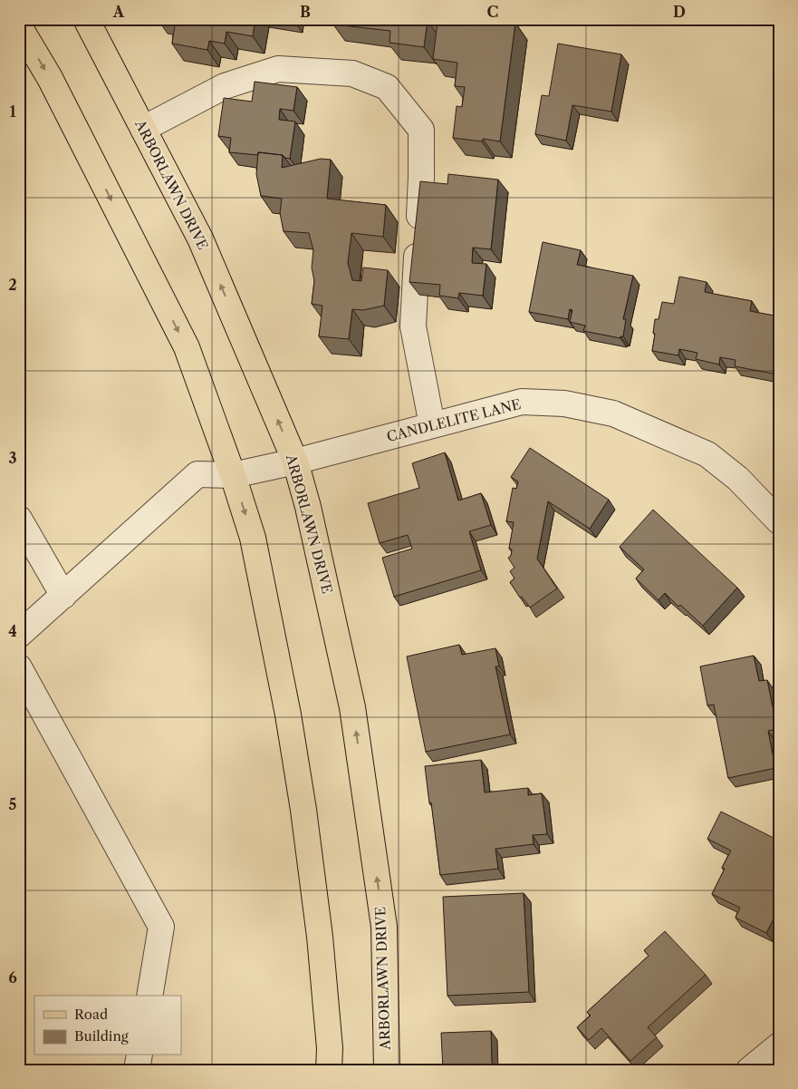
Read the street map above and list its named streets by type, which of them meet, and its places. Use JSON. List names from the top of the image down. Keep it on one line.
{"streets":{"main road":["ARBORLAWN DRIVE"],"street":["CANDLELITE LANE"]},"crossings":[["ARBORLAWN DRIVE","CANDLELITE LANE"]],"legend":["Road","Building"],"grid":{"columns":["A","B","C","D"],"rows":["1","2","3","4","5","6"]}}
